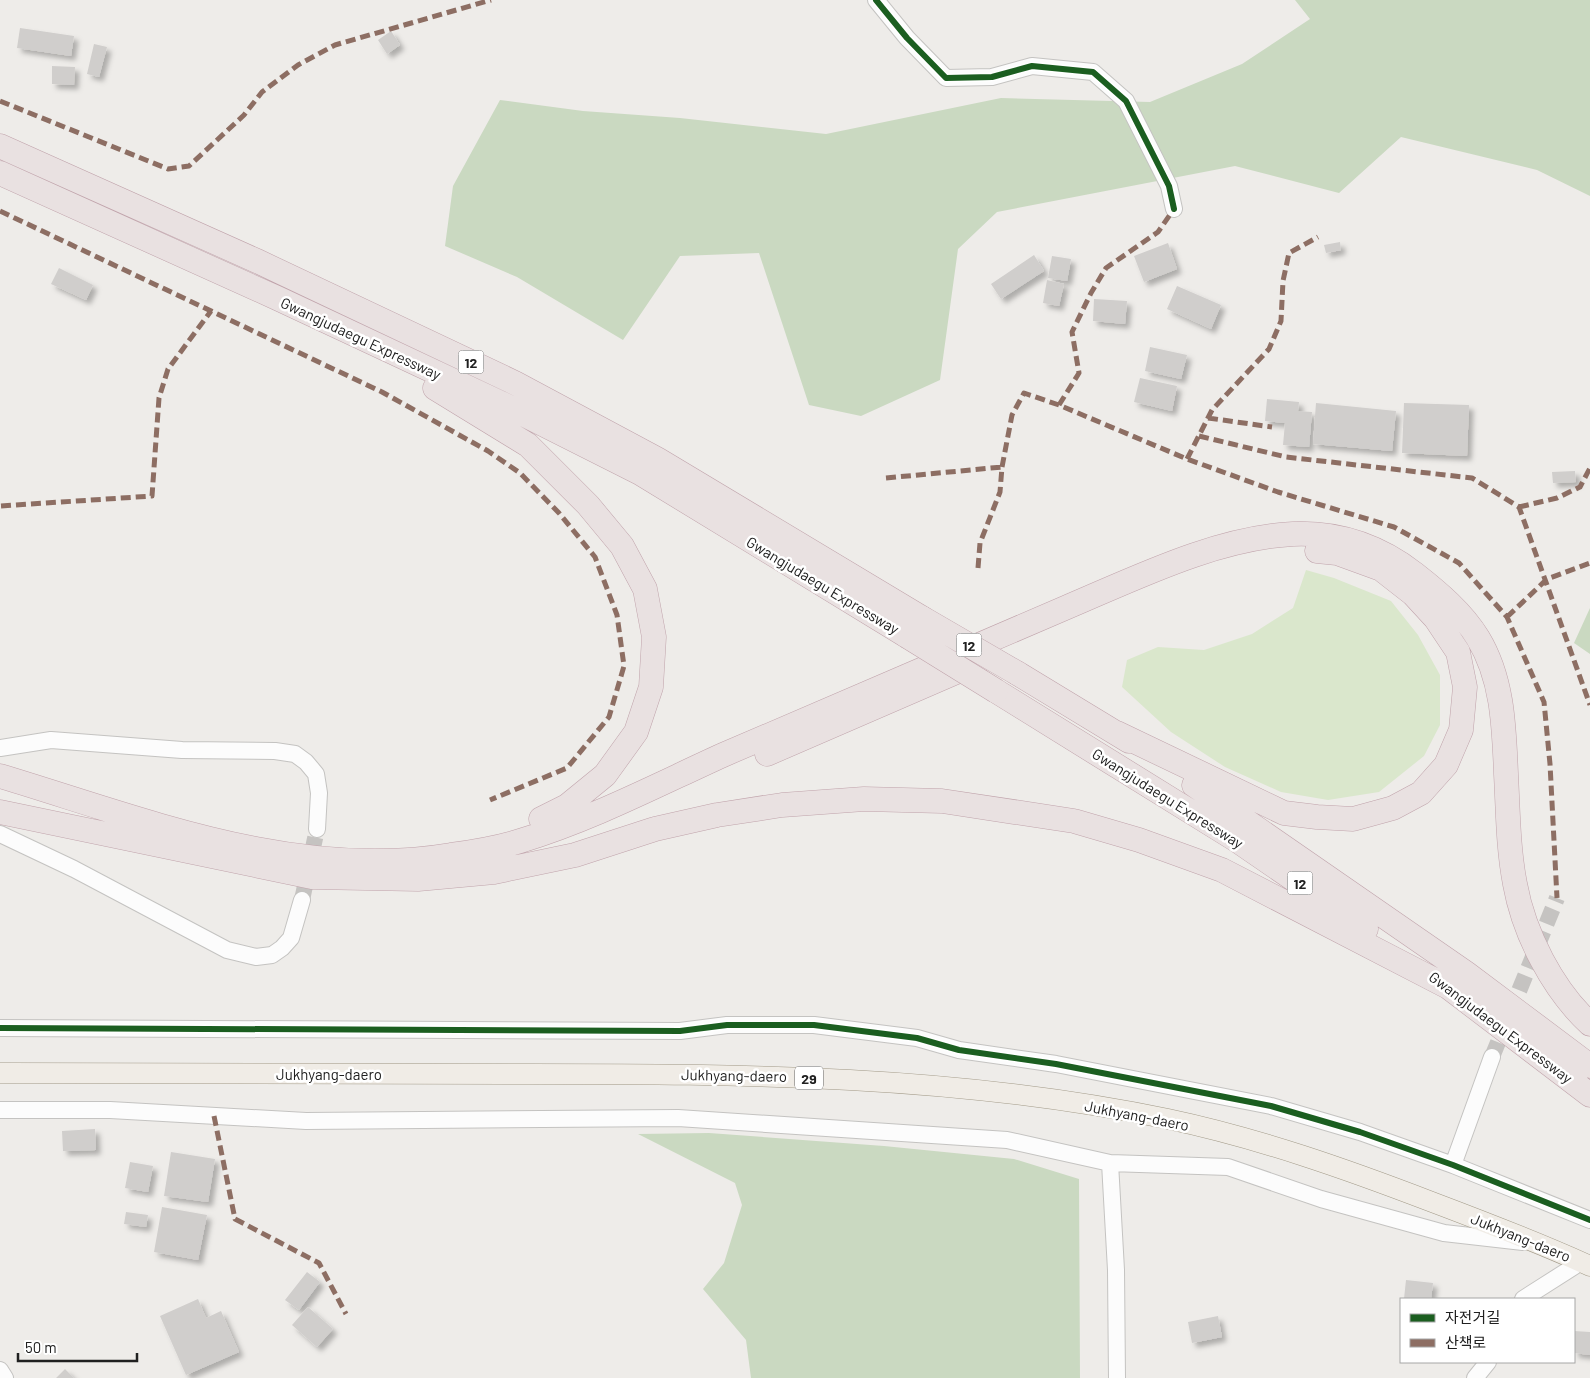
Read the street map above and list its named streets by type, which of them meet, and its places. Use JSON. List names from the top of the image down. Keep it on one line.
{"streets":{"highway":["Gwangjudaegu Expressway","12"],"main road":["Jukhyang-daero","29"]},"legend":["자전거길","산책로"],"scale_bar":"50 m"}
